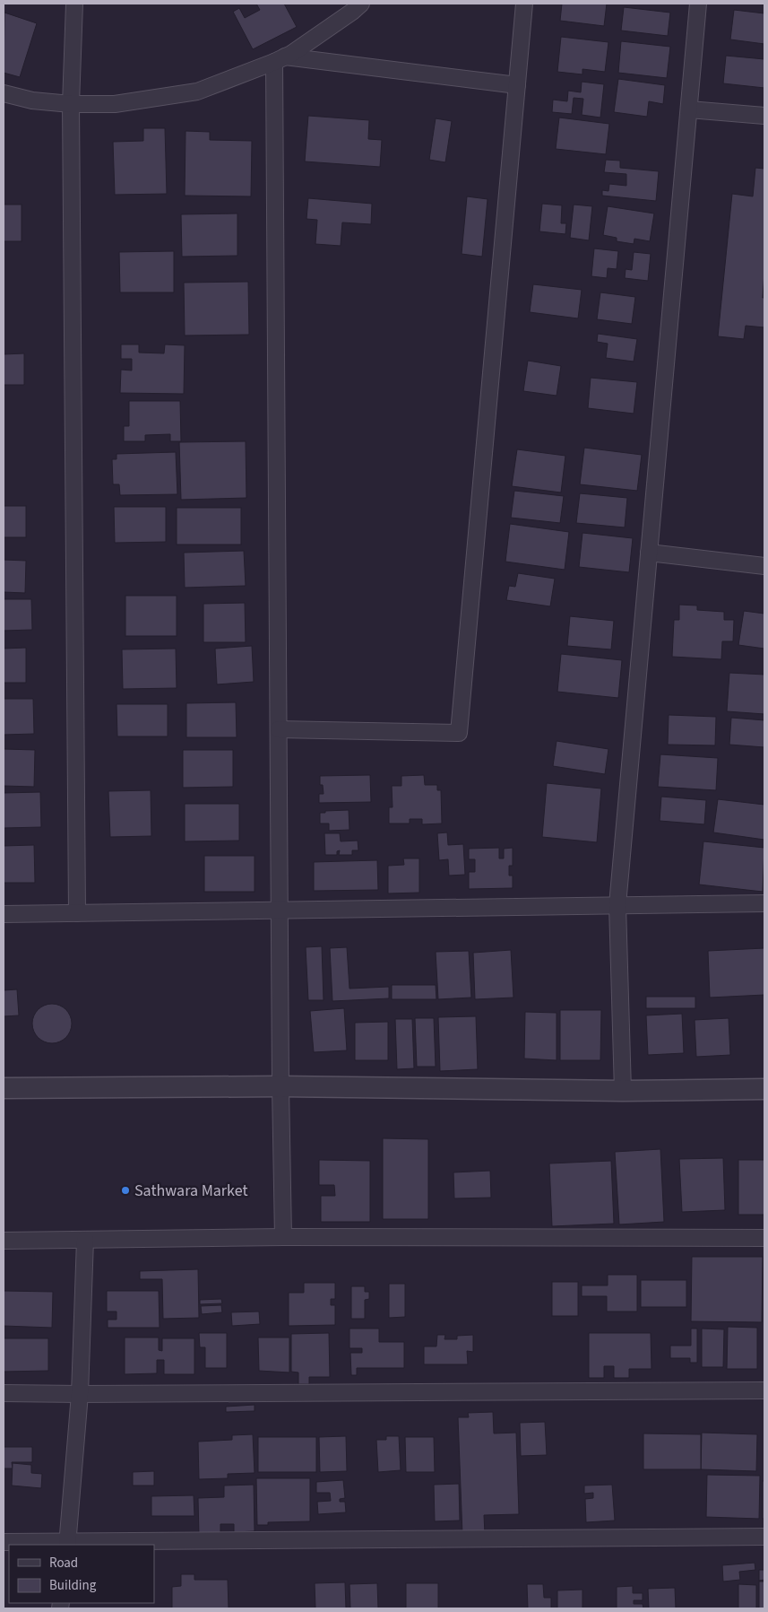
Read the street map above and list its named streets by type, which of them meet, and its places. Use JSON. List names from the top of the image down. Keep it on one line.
{"places":["Sathwara Market"],"legend":["Road","Building"]}
